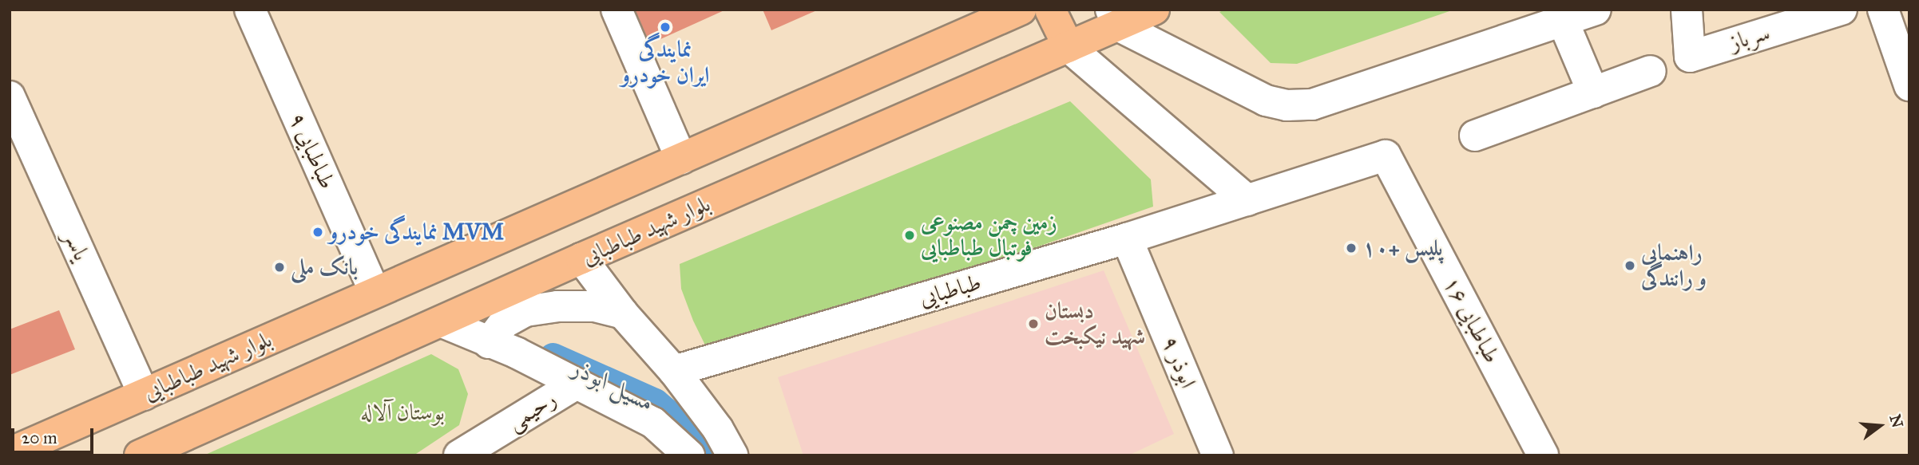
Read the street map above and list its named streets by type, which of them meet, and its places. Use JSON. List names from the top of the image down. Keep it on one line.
{"streets":{"main road":["بلوار شهید طباطبایی"],"street":["سرباز","طباطبایی ۹","یاسر","طباطبایی","طباطبایی ۱۶","ابوذر ۹","رحیمی"]},"crossings":[["طباطبایی ۹","بلوار شهید طباطبایی"],["بلوار شهید طباطبایی","یاسر"],["طباطبایی","طباطبایی ۱۶"],["طباطبایی","ابوذر ۹"]],"water":["مسیل ابوذر"],"parks":["بوستان آلاله"],"places":["نمایندگی ایران خودرو","نمایندگی خودرو MVM","زمین چمن مصنوعی فوتبال طباطبایی","پلیس +۱۰","راهنمایی و رانندگی","بانک ملی","دبستان شهید نیکبخت"],"scale_bar":"20 m","north":"right"}
